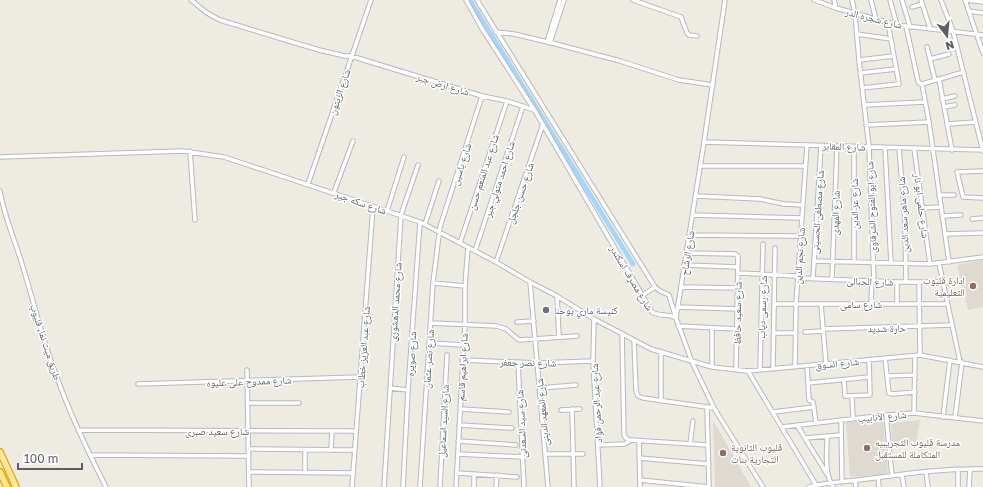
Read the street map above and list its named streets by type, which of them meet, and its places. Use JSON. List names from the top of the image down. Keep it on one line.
{"streets":{"street":["شارع شجره الدر","شارع ارض جبر","شارع الزيتون","شارع المقابر","شارع ياسين","شارع عبد المنعم حسن","شارع احمد متولي جبر","شارع حسن جلجل","شارع سكه جير","شارع عز الدين","شارع حلمى ابو نار","شارع ابو الفتوح الشرقاوى","شارع مصطفى الحسينى","شارع المهدى","شارع ماهر سعد الدين","شارع الرشاح","شارع نجم الدين","شارع مصرف اسكندر","شارع الجبالى","شارع محمد الدهشورى","شارع سامى","شارع رسمى دياب","شارع سعيد حافظ","حارة شديد","طريق ميت نما, قليوب","شارع عبد العزيز خطاب","شارع صويره","شارع نصر عثمان","شارع نصر جعفر","شارع السوق","شارع ابراهيم قاسم","شارع ممدوح على عليوه","شارع عبد الرحمن فؤاد","شارع المعهد الدينى","شارع الانابيب","شارع السيد اسماعيل","شارع سيد السعدنى","شارع سعيد صبرى"]},"crossings":[["شارع شجره الدر","شارع ابو الفتوح الشرقاوى"],["شارع ارض جبر","شارع الزيتون"],["شارع ارض جبر","شارع ياسين"],["شارع ارض جبر","شارع عبد المنعم حسن"],["شارع ارض جبر","شارع احمد متولي جبر"],["شارع ارض جبر","شارع مصرف اسكندر"],["شارع الزيتون","شارع سكه جير"],["شارع المقابر","شارع عز الدين"],["شارع المقابر","شارع حلمى ابو نار"],["شارع المقابر","شارع ابو الفتوح الشرقاوى"],["شارع المقابر","شارع مصطفى الحسينى"],["شارع المقابر","شارع المهدى"],["شارع المقابر","شارع ماهر سعد الدين"],["شارع المقابر","شارع الرشاح"],["شارع المقابر","شارع نجم الدين"],["شارع ياسين","شارع سكه جير"],["شارع ياسين","شارع نصر عثمان"],["شارع عبد المنعم حسن","شارع سكه جير"],["شارع احمد متولي جبر","شارع سكه جير"],["شارع حسن جلجل","شارع سكه جير"],["شارع حسن جلجل","شارع مصرف اسكندر"],["شارع سكه جير","شارع الرشاح"],["شارع سكه جير","شارع محمد الدهشورى"],["شارع سكه جير","شارع عبد العزيز خطاب"],["شارع سكه جير","شارع صويره"],["شارع سكه جير","شارع نصر عثمان"],["شارع سكه جير","شارع السوق"],["شارع سكه جير","شارع ابراهيم قاسم"],["شارع سكه جير","شارع عبد الرحمن فؤاد"],["شارع سكه جير","شارع المعهد الدينى"],["شارع ابو الفتوح الشرقاوى","شارع الجبالى"],["شارع ابو الفتوح الشرقاوى","شارع سامى"],["شارع مصطفى الحسينى","شارع الجبالى"],["شارع المهدى","شارع الجبالى"],["شارع ماهر سعد الدين","شارع الجبالى"],["شارع الرشاح","شارع مصرف اسكندر"],["شارع الرشاح","شارع سعيد حافظ"],["شارع الرشاح","شارع السوق"],["شارع نجم الدين","شارع الجبالى"],["شارع نجم الدين","شارع سامى"],["شارع نجم الدين","شارع السوق"],["شارع الجبالى","شارع رسمى دياب"],["شارع الجبالى","شارع سعيد حافظ"],["شارع رسمى دياب","شارع السوق"],["شارع سعيد حافظ","شارع السوق"],["طريق ميت نما, قليوب","شارع سعيد صبرى"],["شارع عبد العزيز خطاب","شارع ممدوح على عليوه"],["شارع عبد العزيز خطاب","شارع سعيد صبرى"],["شارع نصر جعفر","شارع ابراهيم قاسم"],["شارع نصر جعفر","شارع عبد الرحمن فؤاد"],["شارع نصر جعفر","شارع المعهد الدينى"],["شارع نصر جعفر","شارع سيد السعدنى"]],"places":["ادارة قليوب التعليمية","كنيسة ماري يوحنا","مدرسة قليوب التجريبيه المتكاملة للمستقبل","قليوب الثانوية التجارية بنات"],"scale_bar":"100 m","north":"bottom"}
